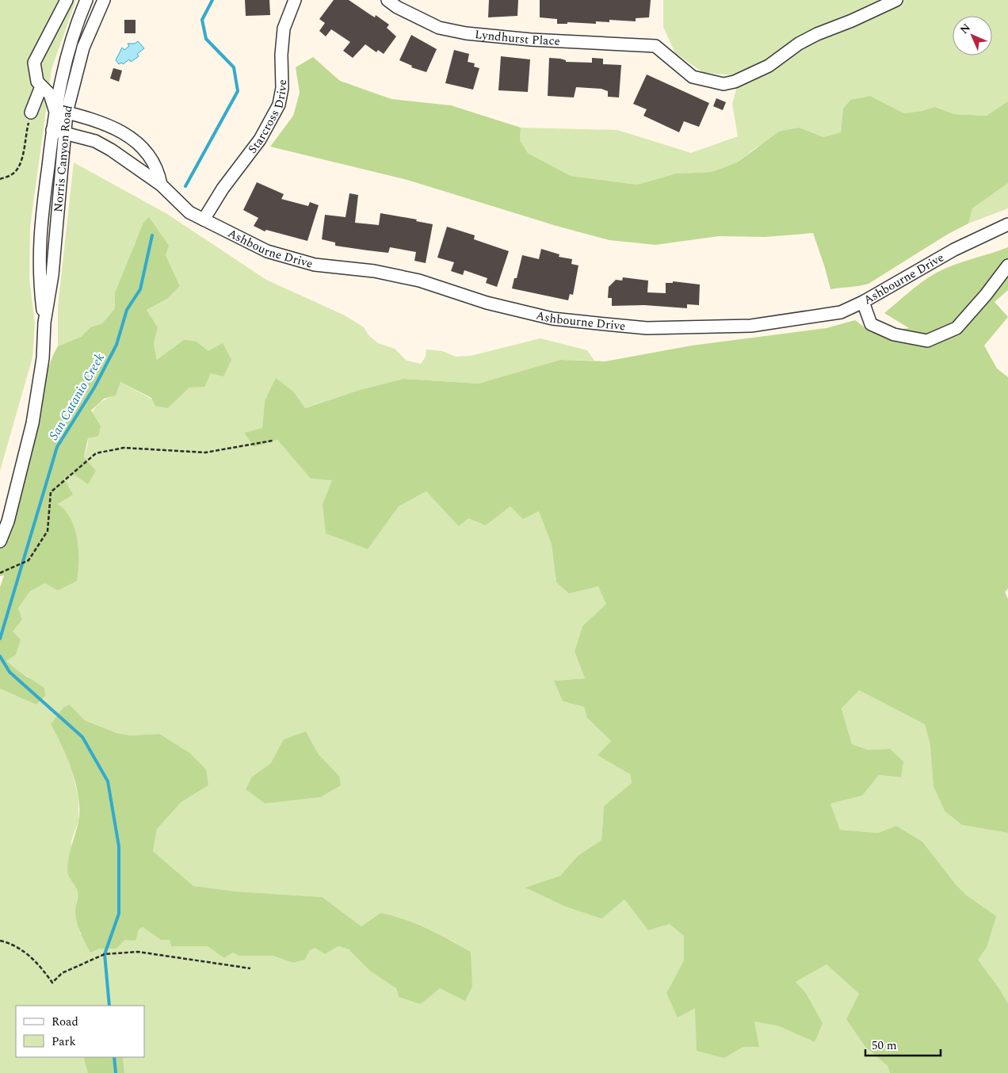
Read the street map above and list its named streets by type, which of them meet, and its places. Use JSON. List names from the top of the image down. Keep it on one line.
{"streets":{"street":["Lyndhurst Place","Starcross Drive","Norris Canyon Road","Ashbourne Drive"]},"crossings":[["Starcross Drive","Ashbourne Drive"],["Norris Canyon Road","Ashbourne Drive"]],"water":["San Catanio Creek"],"legend":["Road","Park"],"scale_bar":"50 m","north":"top left"}
